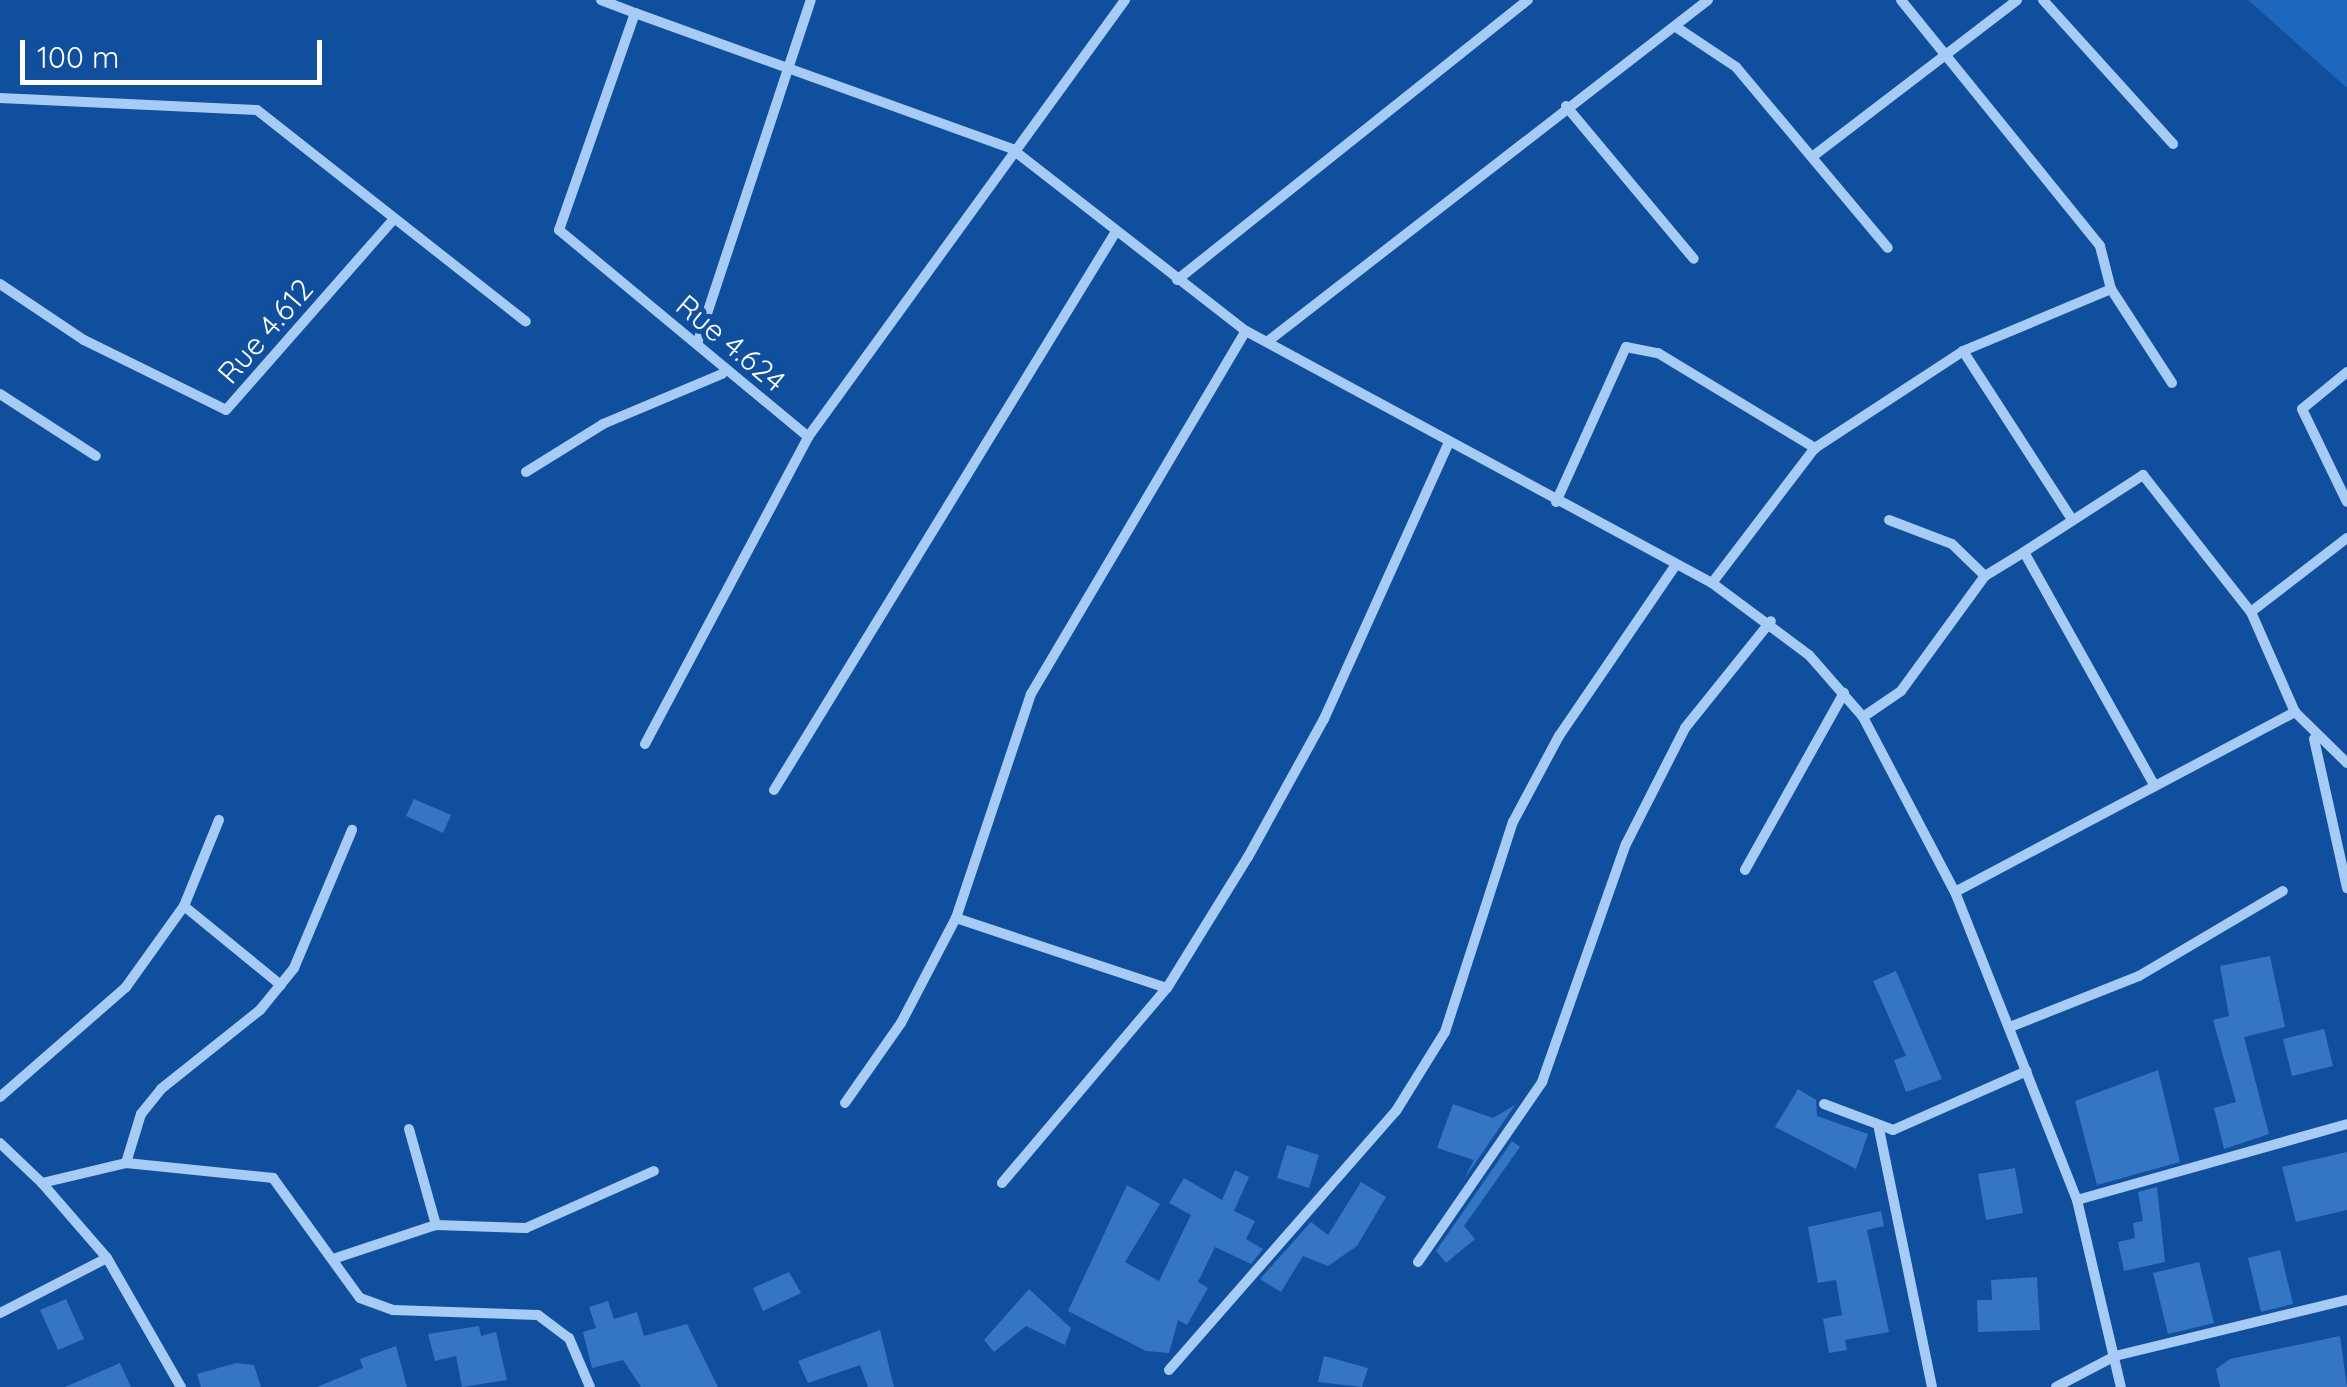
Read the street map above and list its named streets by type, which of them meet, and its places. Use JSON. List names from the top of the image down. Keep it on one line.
{"streets":{"street":["Rue 4.612","Rue 4.624"]},"scale_bar":"100 m"}
